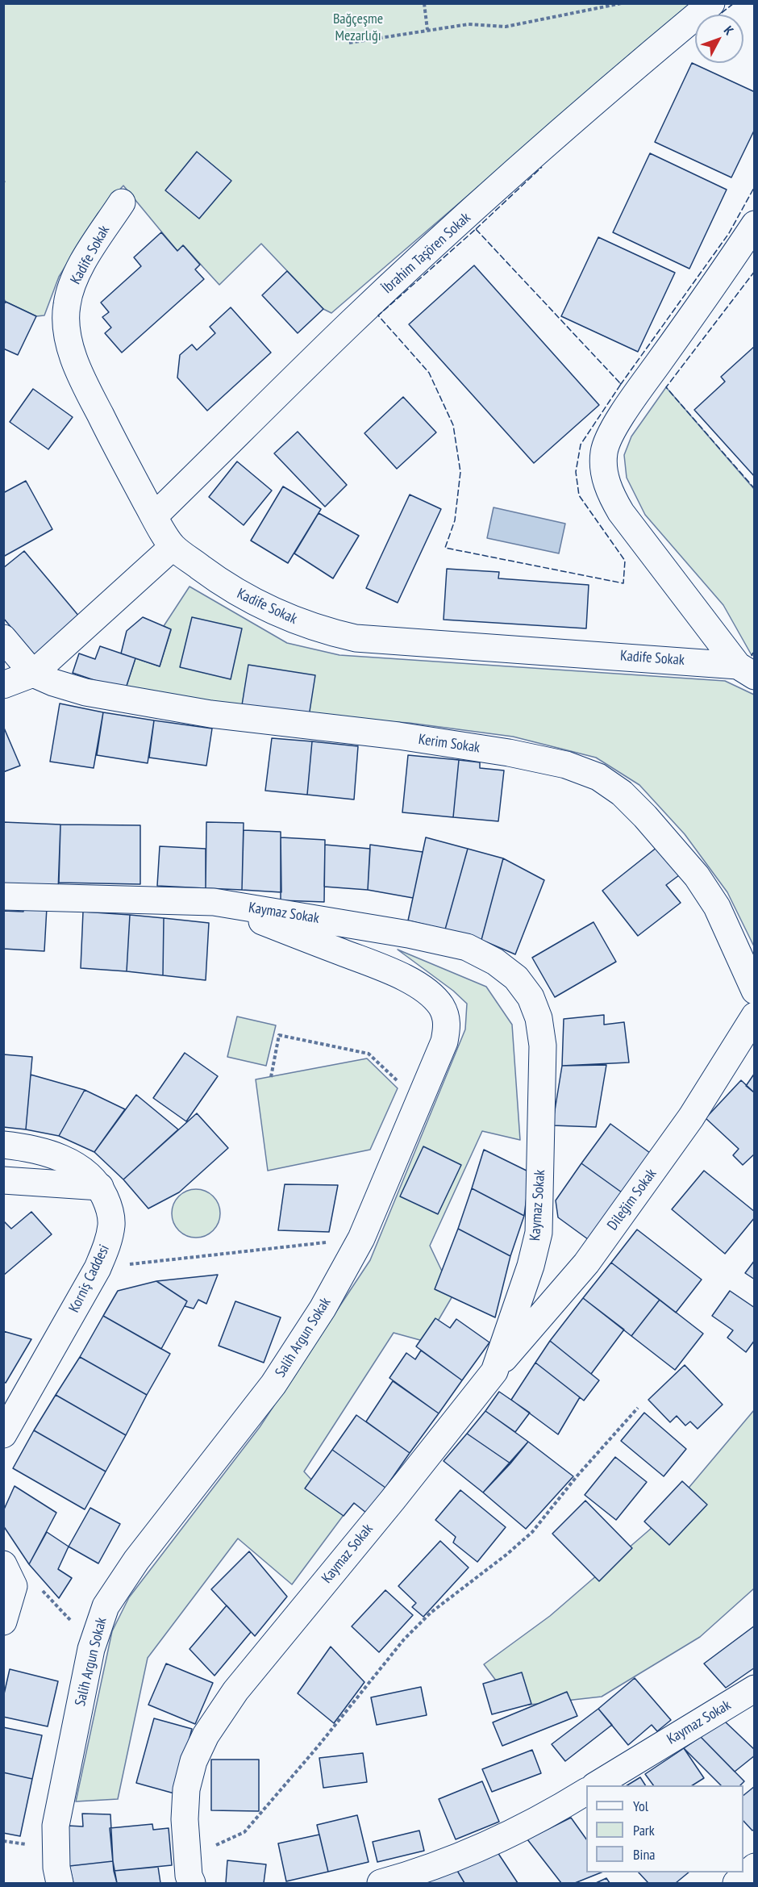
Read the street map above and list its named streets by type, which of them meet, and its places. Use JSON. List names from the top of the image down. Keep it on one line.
{"streets":{"street":["İbrahim Taşören Sokak","Kadife Sokak","Kerim Sokak","Kaymaz Sokak","Dileğim Sokak","Korniş Caddesi","Salih Argun Sokak"]},"crossings":[["İbrahim Taşören Sokak","Kadife Sokak"],["Kaymaz Sokak","Dileğim Sokak"],["Kaymaz Sokak","Salih Argun Sokak"]],"parks":["Bağçeşme Mezarlığı"],"legend":["Yol","Park","Bina"],"north":"top right"}
